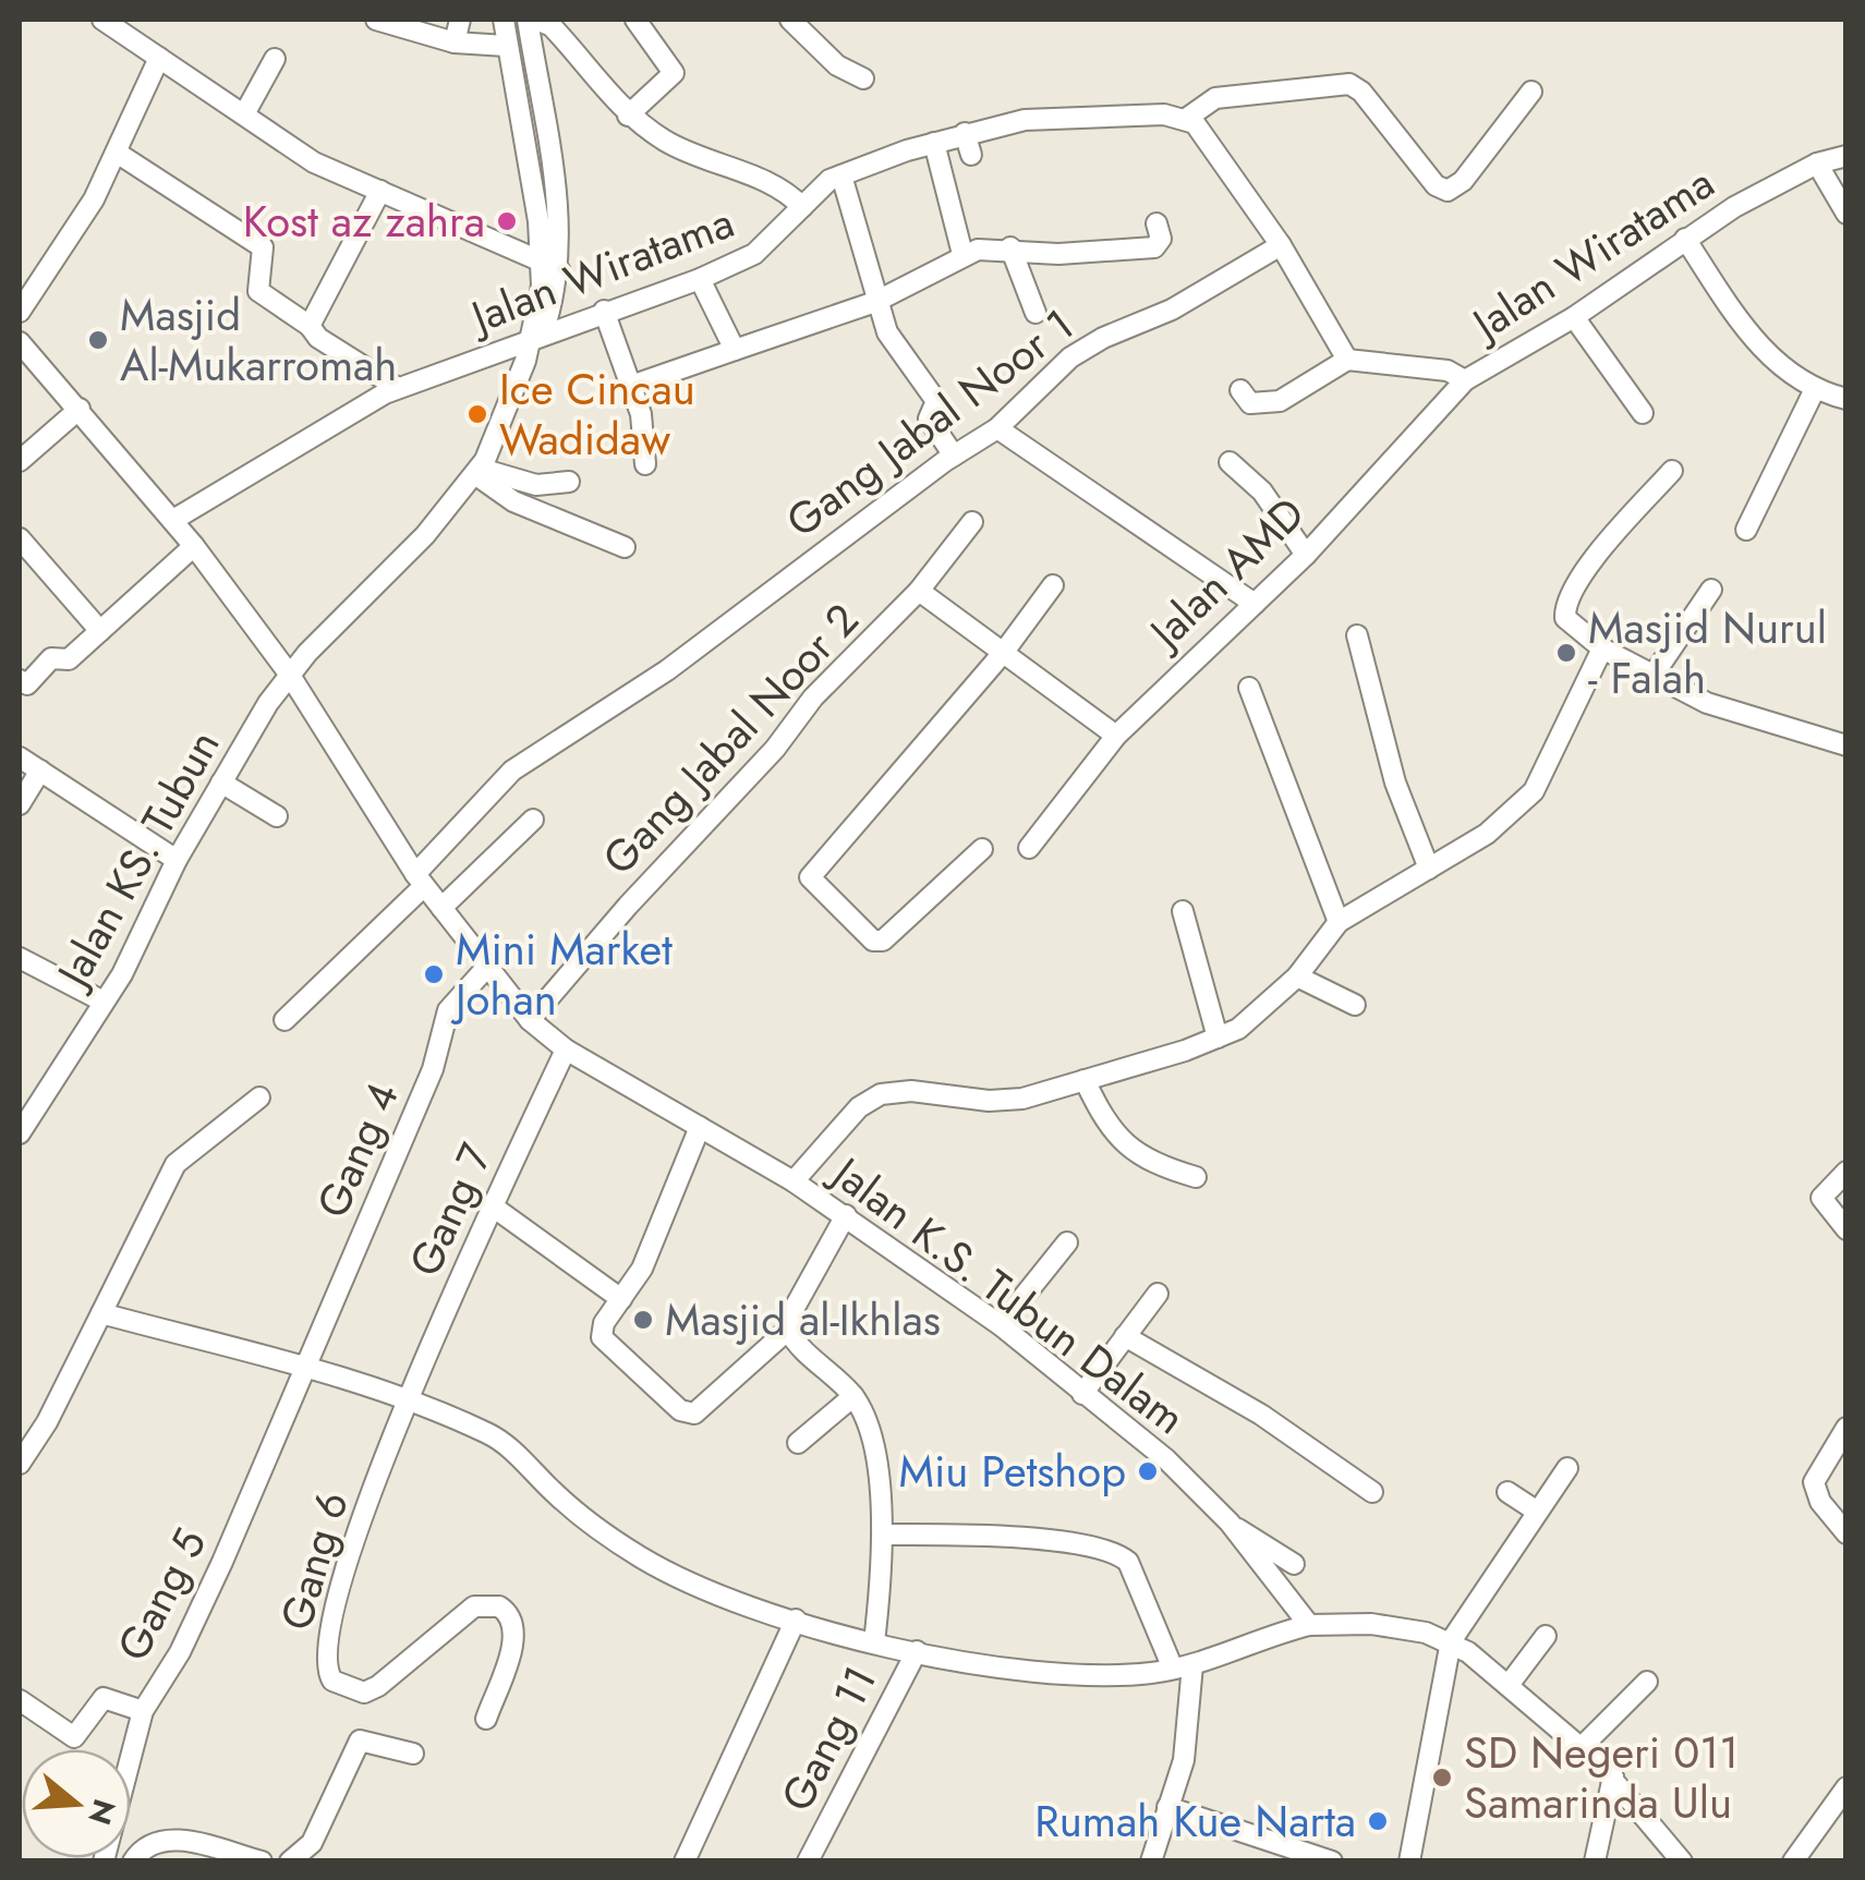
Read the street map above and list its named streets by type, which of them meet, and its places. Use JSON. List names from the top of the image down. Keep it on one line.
{"streets":{"street":["Jalan Wiratama","Gang Jabal Noor 1","Jalan AMD","Gang Jabal Noor 2","Jalan KS. Tubun","Gang 4","Gang 7","Jalan K.S. Tubun Dalam","Gang 6","Gang 5","Gang 11"]},"crossings":[["Jalan Wiratama","Jalan AMD"],["Jalan Wiratama","Jalan KS. Tubun"],["Jalan Wiratama","Jalan K.S. Tubun Dalam"],["Gang Jabal Noor 1","Jalan K.S. Tubun Dalam"],["Jalan AMD","Gang Jabal Noor 2"],["Gang Jabal Noor 2","Jalan K.S. Tubun Dalam"],["Jalan KS. Tubun","Jalan K.S. Tubun Dalam"],["Gang 4","Jalan K.S. Tubun Dalam"],["Gang 4","Gang 5"],["Gang 7","Jalan K.S. Tubun Dalam"],["Gang 7","Gang 6"]],"places":["Kost az zahra","Masjid Al-Mukarromah","Ice Cincau Wadidaw","Masjid Nurul - Falah","Mini Market Johan","Masjid al-Ikhlas","Miu Petshop","SD Negeri 011 Samarinda Ulu","Rumah Kue Narta"],"north":"right"}
